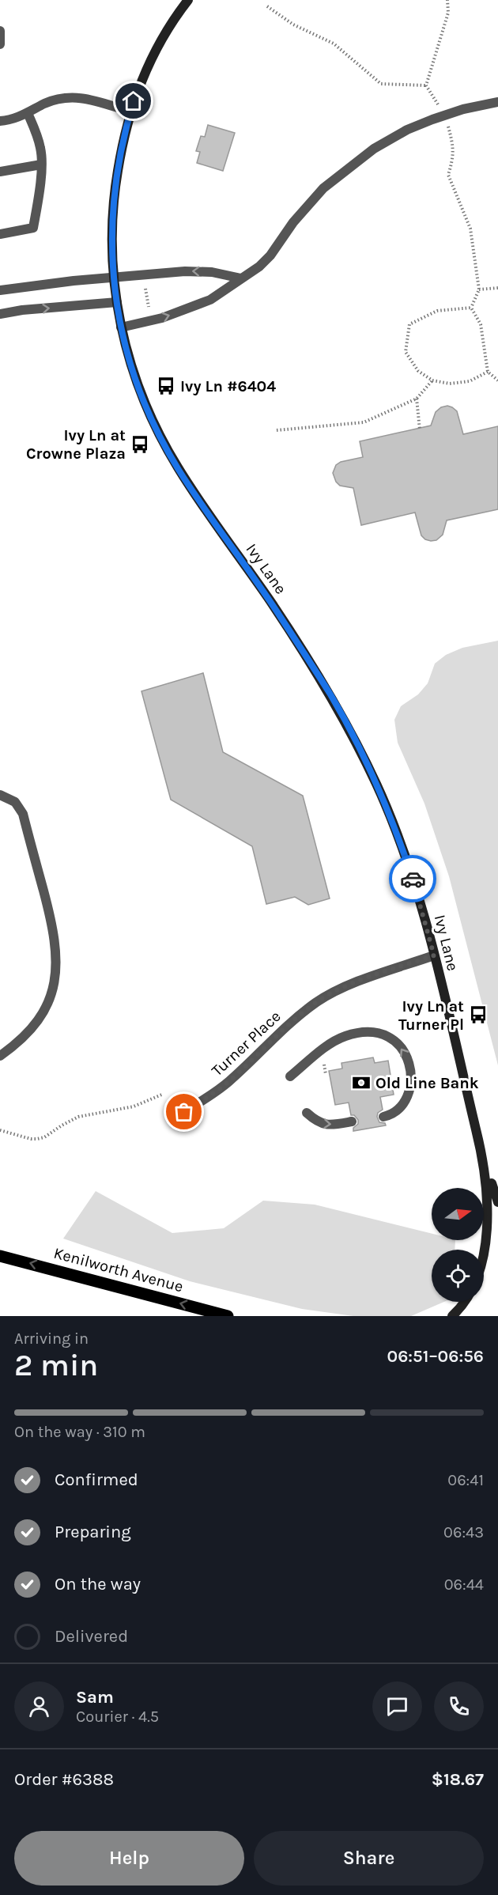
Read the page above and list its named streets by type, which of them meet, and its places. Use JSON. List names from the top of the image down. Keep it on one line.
{"streets":{"main road":["Kenilworth Avenue"],"street":["Ivy Lane","Turner Place"]},"crossings":[["Ivy Lane","Turner Place"]],"one_way":["Kenilworth Avenue"],"places":{"bus stop":["Ivy Ln #6404","Ivy Ln at Crowne Plaza","Ivy Ln at Turner Pl"],"bank":["Old Line Bank"]},"north":"right","page":{"heading":["2 min","Arriving in","06:51–06:56"],"panel":["Sam","Courier · 4.5","Order #6388","$18.67"],"bar":"On the way · 310 m","list":[["Confirmed","06:41"],["Preparing","06:43"],["On the way","06:44"],"Delivered"],"buttons":["Help","Share"]}}
